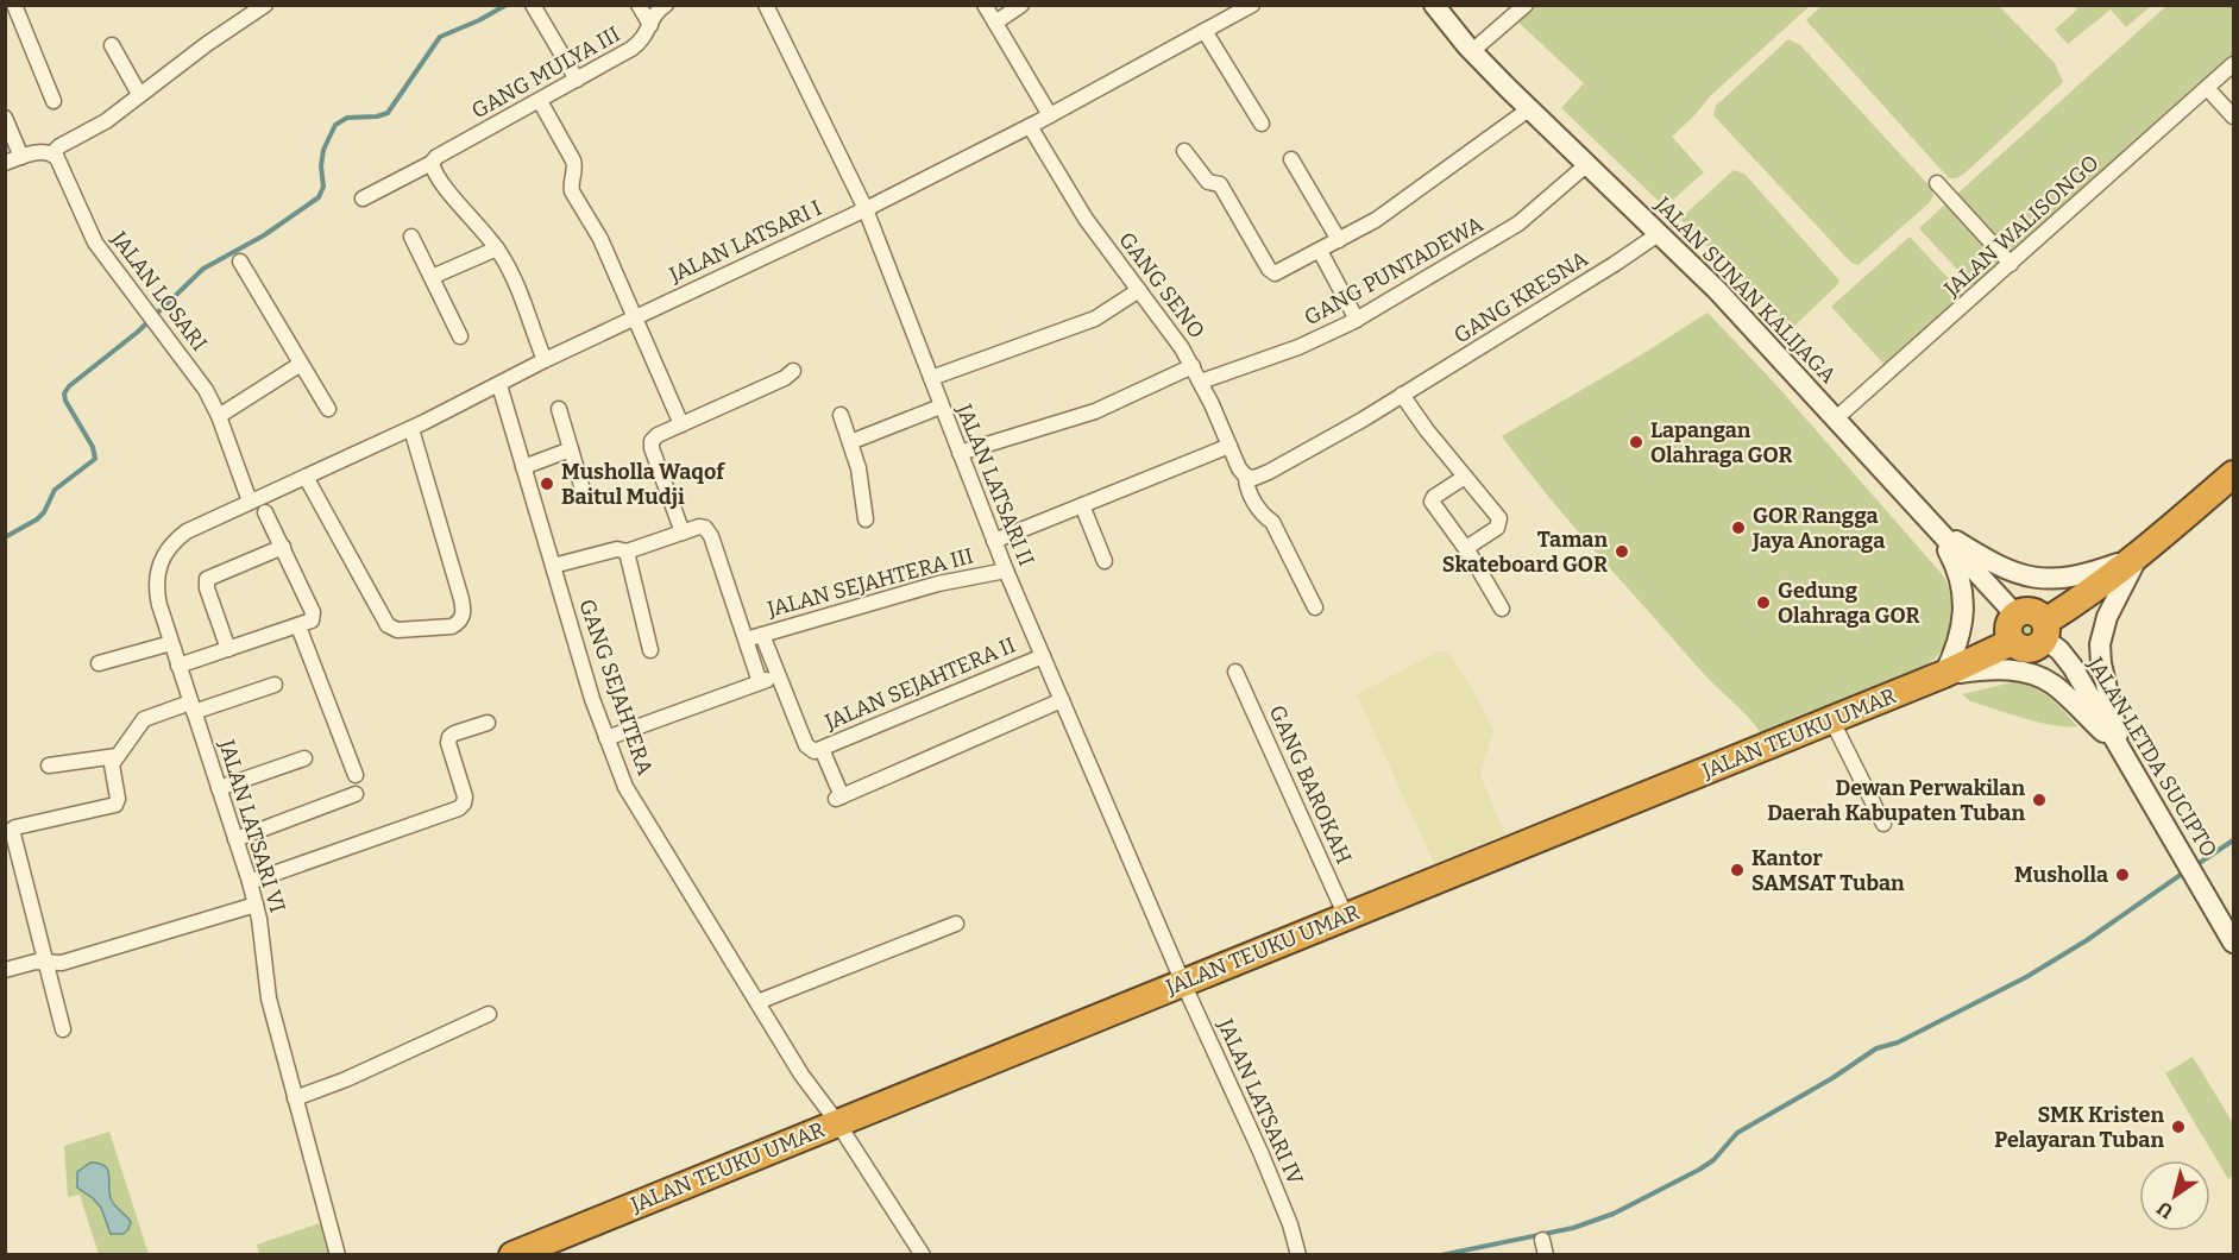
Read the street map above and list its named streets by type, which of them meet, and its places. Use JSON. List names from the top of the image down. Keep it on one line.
{"streets":{"highway":["JALAN TEUKU UMAR"],"main road":["JALAN SUNAN KALIJAGA","JALAN LETDA SUCIPTO"],"street":["GANG MULYA III","JALAN WALISONGO","JALAN LATSARI I","GANG PUNTADEWA","GANG SENO","JALAN LOSARI","GANG KRESNA","JALAN LATSARI II","JALAN SEJAHTERA III","JALAN SEJAHTERA II","GANG SEJAHTERA","GANG BAROKAH","JALAN LATSARI VI","JALAN LATSARI IV"]},"crossings":[["JALAN WALISONGO","JALAN SUNAN KALIJAGA"],["JALAN LATSARI I","GANG SENO"],["JALAN LATSARI I","JALAN LOSARI"],["JALAN LATSARI I","JALAN LATSARI II"],["JALAN LATSARI I","GANG SEJAHTERA"],["JALAN LATSARI I","JALAN LATSARI VI"],["GANG PUNTADEWA","GANG SENO"],["GANG PUNTADEWA","JALAN SUNAN KALIJAGA"],["GANG SENO","GANG KRESNA"],["JALAN SUNAN KALIJAGA","GANG KRESNA"],["JALAN SUNAN KALIJAGA","JALAN TEUKU UMAR"],["JALAN SUNAN KALIJAGA","JALAN LETDA SUCIPTO"],["JALAN LOSARI","JALAN LATSARI VI"],["JALAN LATSARI II","JALAN SEJAHTERA III"],["JALAN LATSARI II","JALAN SEJAHTERA II"],["JALAN LATSARI II","JALAN TEUKU UMAR"],["JALAN LATSARI II","JALAN LATSARI IV"],["JALAN SEJAHTERA III","JALAN SEJAHTERA II"],["GANG SEJAHTERA","JALAN TEUKU UMAR"],["JALAN TEUKU UMAR","JALAN LETDA SUCIPTO"],["JALAN TEUKU UMAR","GANG BAROKAH"],["JALAN TEUKU UMAR","JALAN LATSARI IV"]],"places":["Lapangan Olahraga GOR","Musholla Waqof Baitul Mudji","GOR Rangga Jaya Anoraga","Taman Skateboard GOR","Gedung Olahraga GOR","Dewan Perwakilan Daerah Kabupaten Tuban","Kantor SAMSAT Tuban","Musholla","SMK Kristen Pelayaran Tuban"],"north":"bottom left"}
